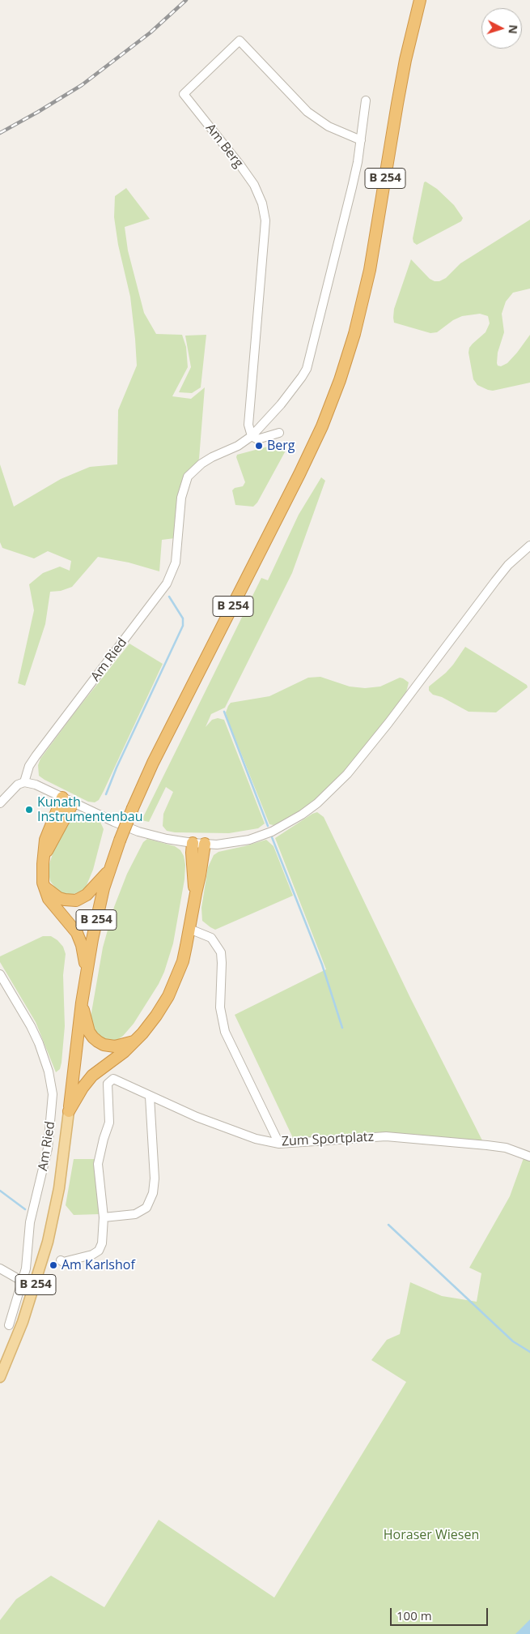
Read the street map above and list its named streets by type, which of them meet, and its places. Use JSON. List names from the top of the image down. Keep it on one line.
{"streets":{"highway":["B 254"],"street":["Am Berg","Am Ried","Zum Sportplatz"]},"crossings":[["Am Berg","Am Ried"]],"parks":["Horaser Wiesen"],"places":["Berg","Kunath Instrumentenbau","Am Karlshof"],"scale_bar":"100 m","north":"right"}
